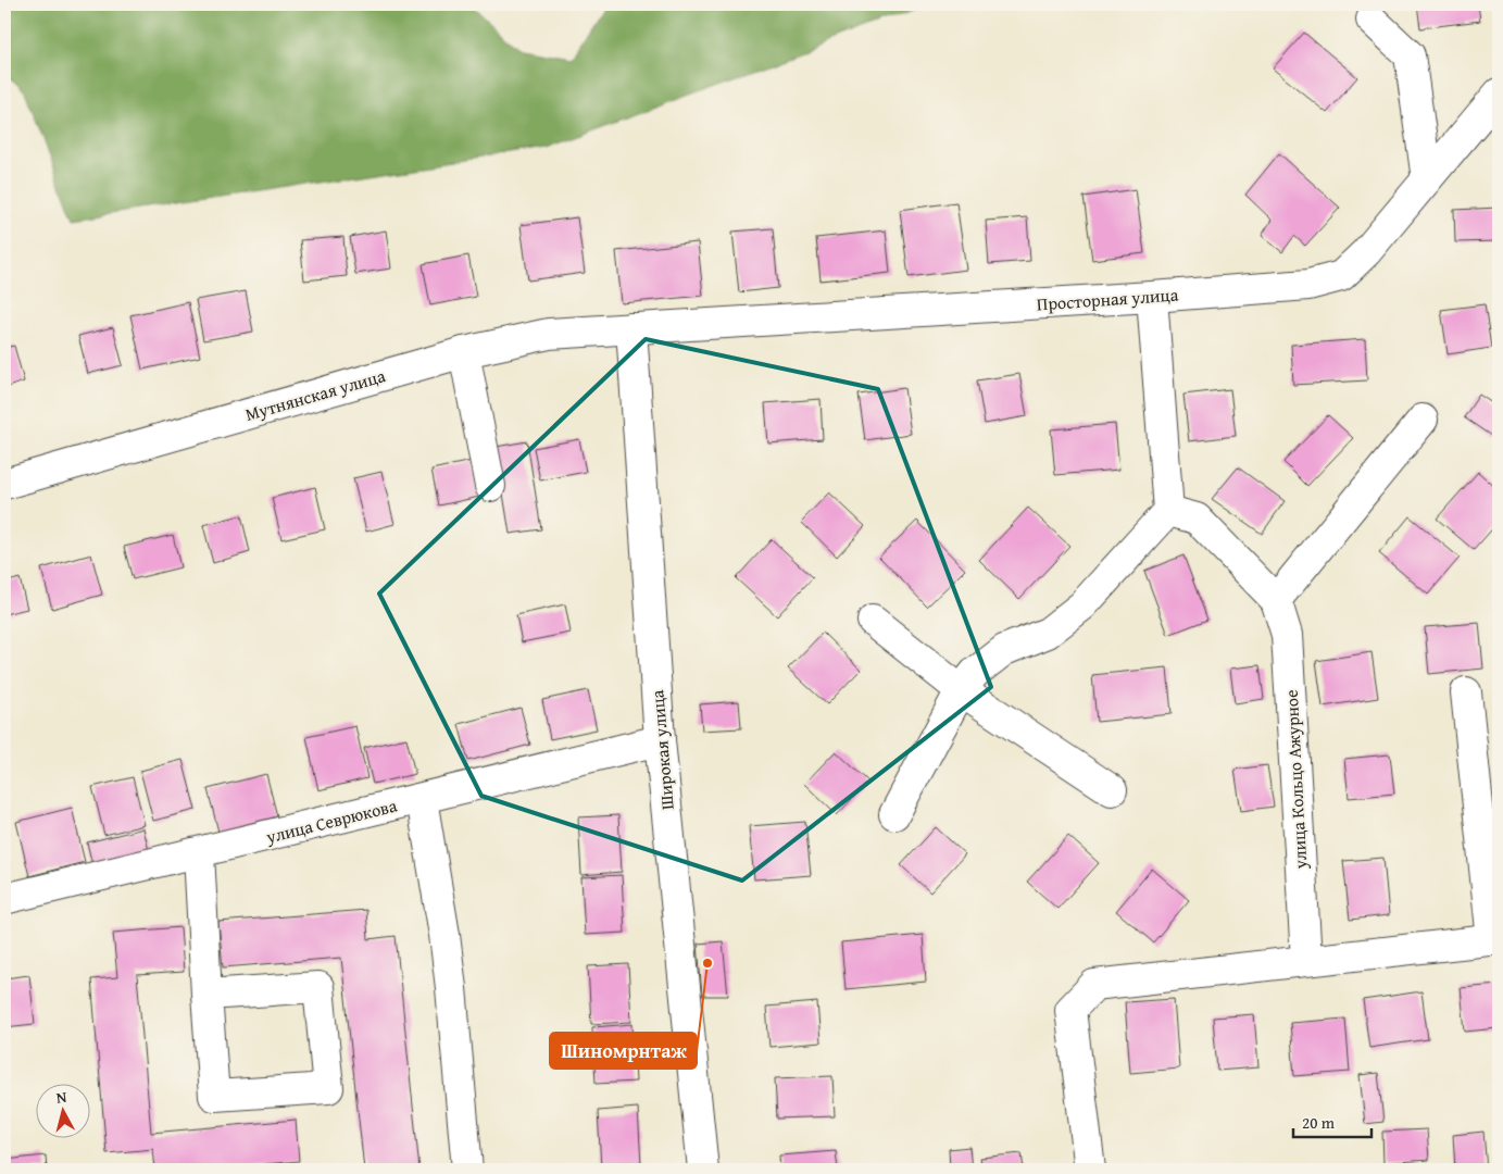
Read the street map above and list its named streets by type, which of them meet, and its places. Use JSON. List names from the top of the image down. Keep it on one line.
{"streets":{"street":["Просторная улица","Мутнянская улица","Широкая улица","улица Кольцо Ажурное","улица Севрюкова"]},"crossings":[["Просторная улица","Мутнянская улица"],["Просторная улица","Широкая улица"],["Мутнянская улица","Широкая улица"],["Широкая улица","улица Севрюкова"]],"places":["Шиномрнтаж"],"scale_bar":"20 m","north":"top"}
